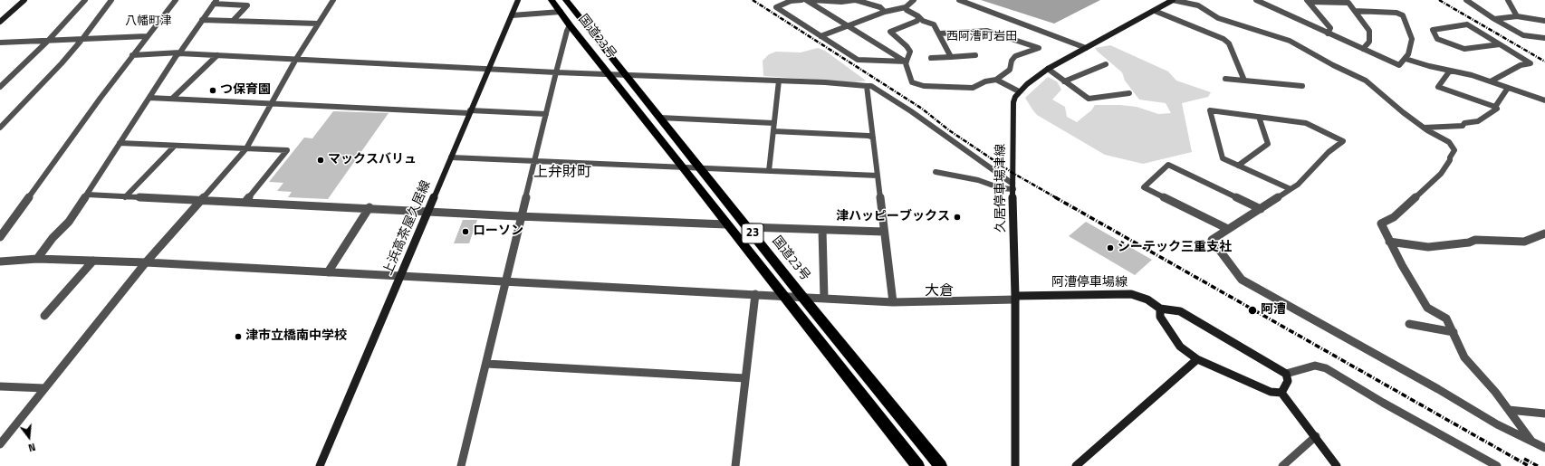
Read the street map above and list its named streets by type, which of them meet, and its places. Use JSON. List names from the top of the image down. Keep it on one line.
{"streets":{"highway":["国道23号","23"],"main road":["久居停車場津線","上浜高茶屋久居線","阿漕停車場線"]},"crossings":[["久居停車場津線","阿漕停車場線"]],"districts":["八幡町津","西阿漕町岩田","上弁財町","大倉"],"places":["つ保育園","マックスバリュ","津ハッピーブックス","ローソン","シーテック三重支社","阿漕","津市立橋南中学校"],"north":"bottom"}
